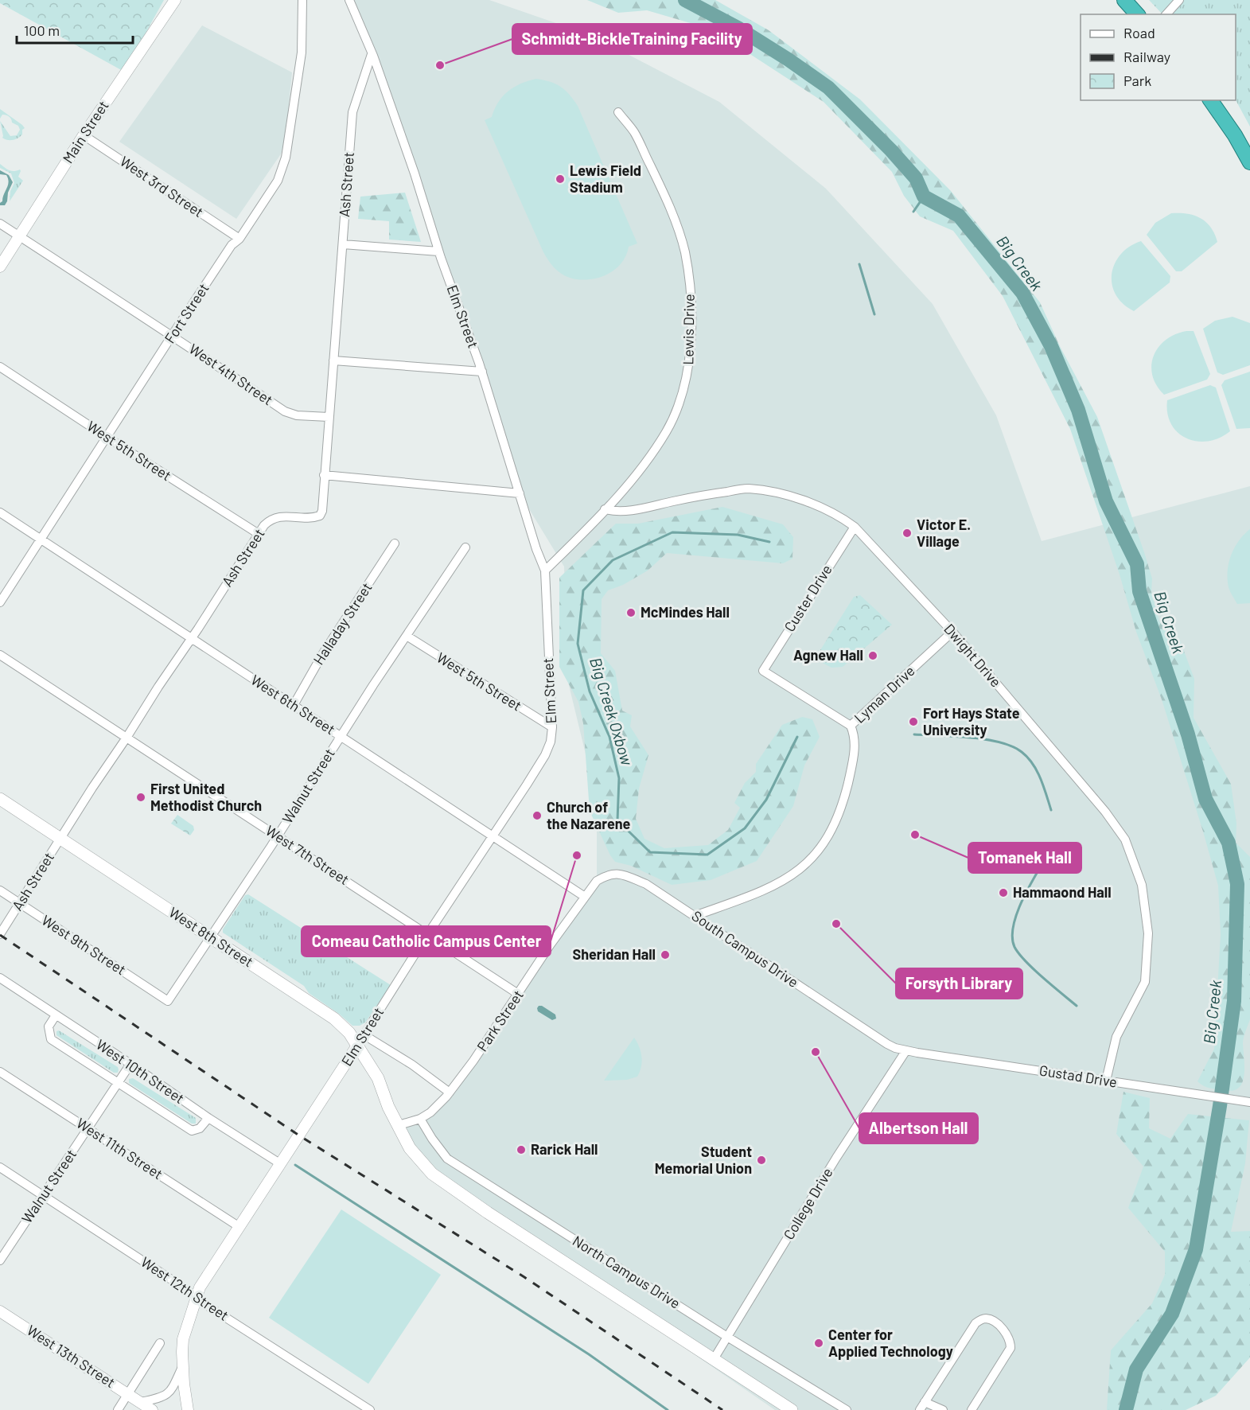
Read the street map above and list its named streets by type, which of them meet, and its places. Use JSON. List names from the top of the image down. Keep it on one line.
{"streets":{"main road":["West 8th Street","North Campus Drive"],"street":["Main Street","Ash Street","West 3rd Street","Fort Street","Elm Street","Lewis Drive","West 4th Street","West 5th Street","Custer Drive","Halladay Street","Dwight Drive","Lyman Drive","West 6th Street","Walnut Street","West 7th Street","West 9th Street","South Campus Drive","Park Street","West 10th Street","Gustad Drive","West 11th Street","College Drive","West 12th Street","West 13th Street"]},"crossings":[["Main Street","West 3rd Street"],["Main Street","West 4th Street"],["Ash Street","Elm Street"],["Ash Street","West 4th Street"],["Ash Street","West 5th Street"],["Ash Street","West 6th Street"],["Ash Street","West 7th Street"],["Ash Street","West 8th Street"],["Ash Street","West 9th Street"],["West 3rd Street","Fort Street"],["Fort Street","West 4th Street"],["Fort Street","West 5th Street"],["Fort Street","West 6th Street"],["Elm Street","Lewis Drive"],["Elm Street","West 5th Street"],["Elm Street","West 6th Street"],["Elm Street","West 7th Street"],["Elm Street","West 8th Street"],["Elm Street","West 10th Street"],["Elm Street","West 11th Street"],["Elm Street","West 12th Street"],["Lewis Drive","Dwight Drive"],["West 5th Street","Walnut Street"],["Custer Drive","Dwight Drive"],["Custer Drive","Lyman Drive"],["Halladay Street","West 6th Street"],["Dwight Drive","Lyman Drive"],["Dwight Drive","Gustad Drive"],["Lyman Drive","South Campus Drive"],["West 6th Street","Walnut Street"],["West 6th Street","South Campus Drive"],["West 6th Street","Park Street"],["Walnut Street","West 7th Street"],["Walnut Street","West 8th Street"],["Walnut Street","West 9th Street"],["Walnut Street","West 10th Street"],["Walnut Street","West 11th Street"],["Walnut Street","West 12th Street"],["West 7th Street","Park Street"],["West 8th Street","North Campus Drive"],["South Campus Drive","Park Street"],["South Campus Drive","Gustad Drive"],["South Campus Drive","College Drive"],["Park Street","North Campus Drive"],["Gustad Drive","College Drive"],["College Drive","North Campus Drive"]],"water":["Big Creek","Big Creek Oxbow"],"places":["Schmidt-BickleTraining Facility","Lewis Field Stadium","Victor E. Village","McMindes Hall","Agnew Hall","Fort Hays State University","First United Methodist Church","Church of the Nazarene","Tomanek Hall","Comeau Catholic Campus Center","Hammaond Hall","Forsyth Library","Sheridan Hall","Albertson Hall","Rarick Hall","Student Memorial Union","Center for Applied Technology"],"legend":["Road","Railway","Park"],"scale_bar":"100 m"}
